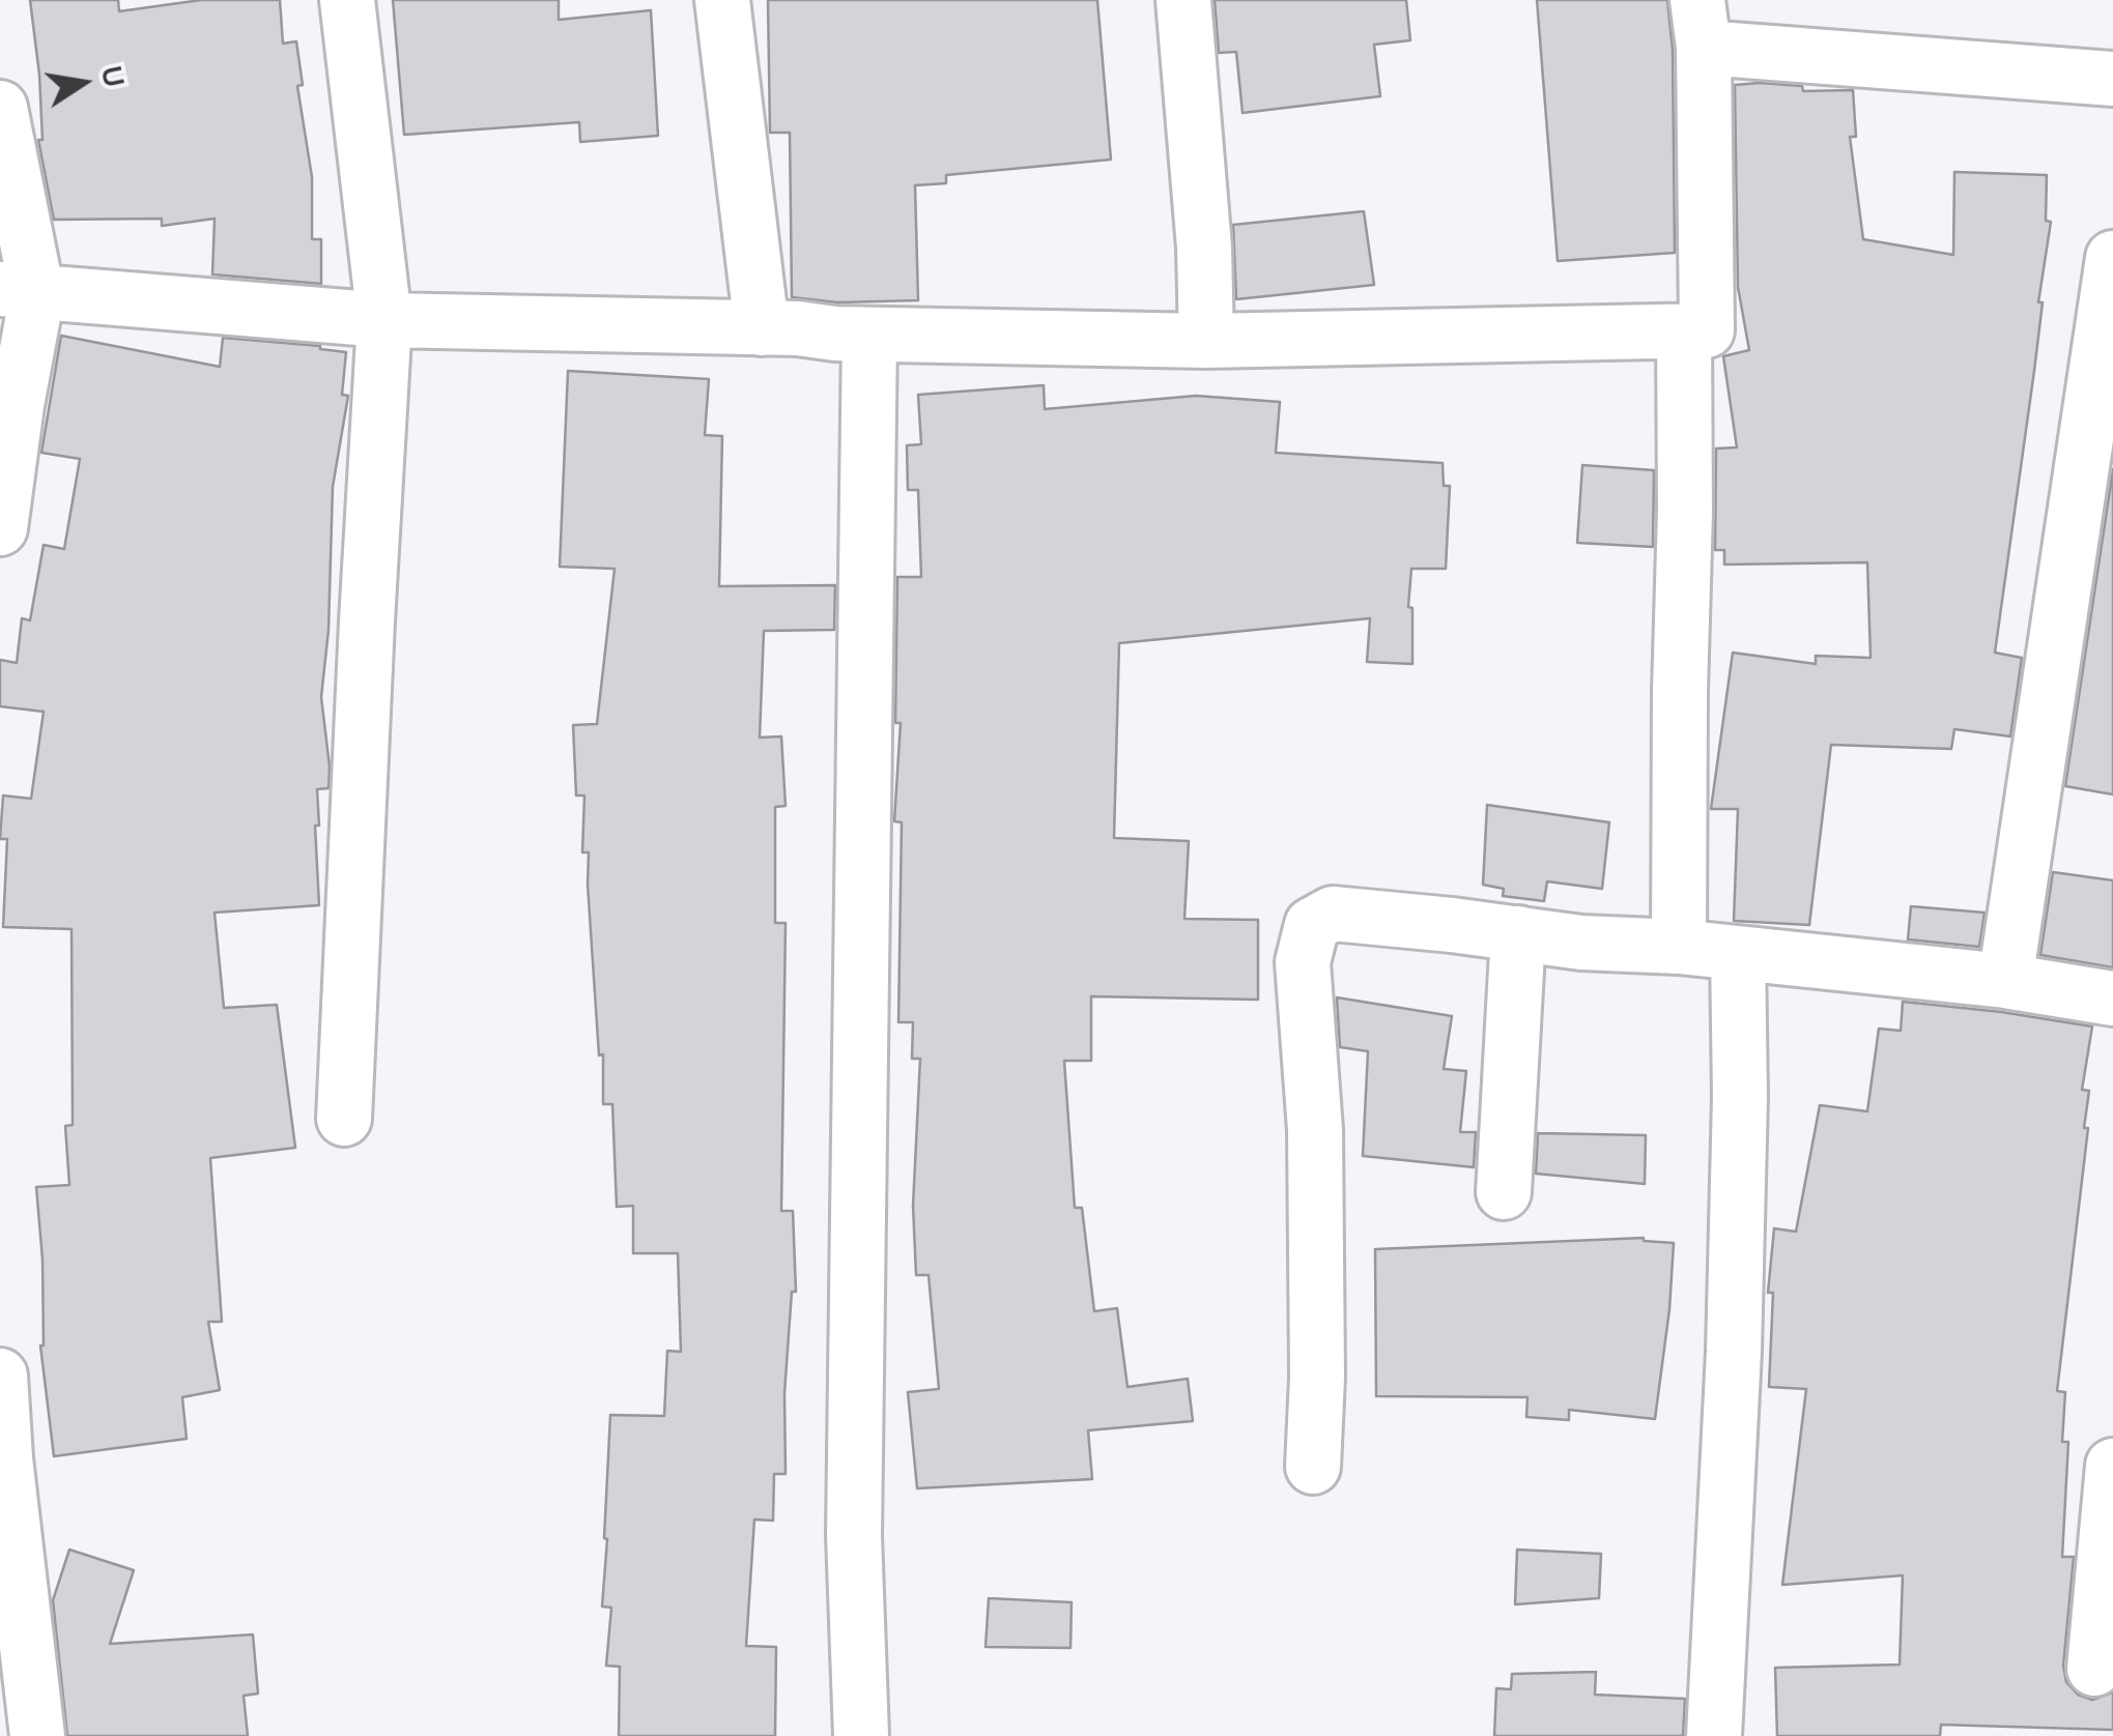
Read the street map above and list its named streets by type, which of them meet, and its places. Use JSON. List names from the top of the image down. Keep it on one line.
{"north":"right"}
